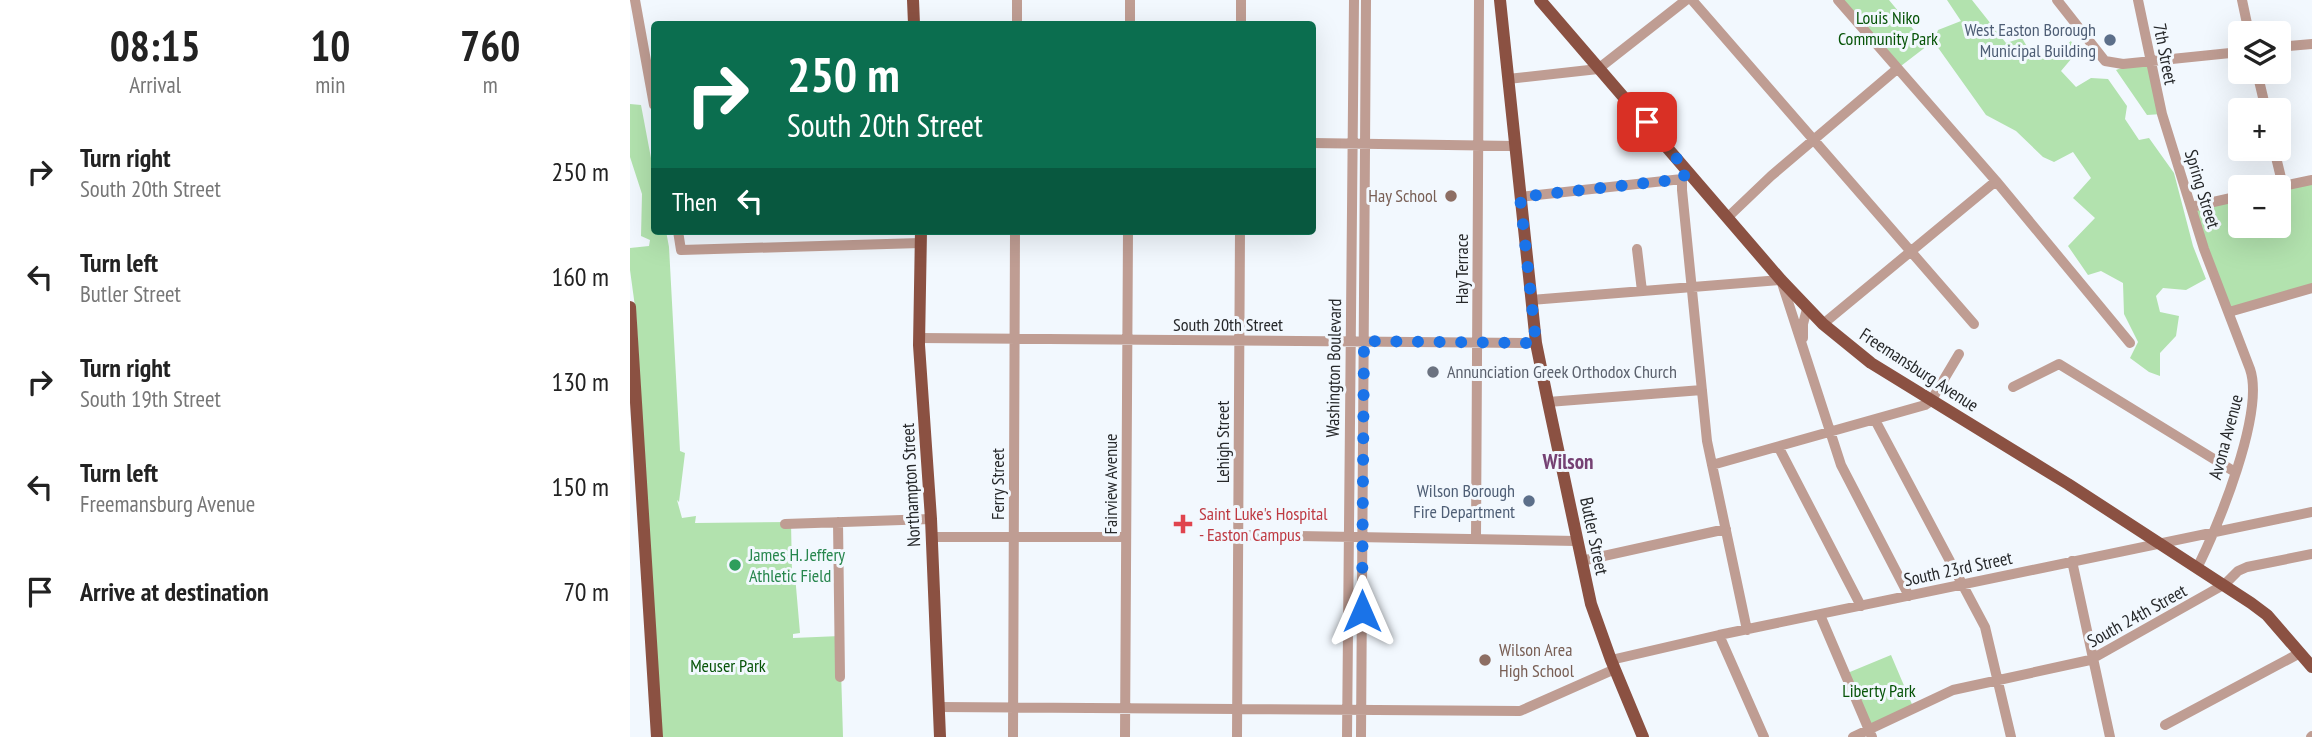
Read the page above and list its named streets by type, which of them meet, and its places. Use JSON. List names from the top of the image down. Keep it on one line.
{"streets":{"main road":["Freemansburg Avenue","Northampton Street","Butler Street"],"street":["7th Street","Spring Street","Hay Terrace","South 20th Street","Washington Boulevard","Avona Avenue","Lehigh Street","Ferry Street","Fairview Avenue","South 23rd Street","South 24th Street"]},"crossings":[["7th Street","Spring Street"],["Spring Street","Avona Avenue"],["Hay Terrace","South 20th Street"],["South 20th Street","Washington Boulevard"],["South 20th Street","Lehigh Street"],["South 20th Street","Ferry Street"],["South 20th Street","Fairview Avenue"],["South 20th Street","Northampton Street"],["South 20th Street","Butler Street"],["Washington Boulevard","South 23rd Street"],["Freemansburg Avenue","Avona Avenue"],["Freemansburg Avenue","South 23rd Street"],["Freemansburg Avenue","South 24th Street"],["Avona Avenue","South 23rd Street"],["Lehigh Street","South 23rd Street"],["Ferry Street","South 23rd Street"],["Fairview Avenue","South 23rd Street"],["Northampton Street","South 23rd Street"],["Butler Street","South 23rd Street"]],"districts":["Wilson"],"parks":["Louis Niko Community Park","Meuser Park","Liberty Park"],"places":{"other":["West Easton Borough Municipal Building","Hay School","Annunciation Greek Orthodox Church","Wilson Borough Fire Department","James H. Jeffery Athletic Field","Wilson Area High School"],"health":["Saint Luke's Hospital - Easton Campus"]},"page":{"eta":["08:15","Arrival","10","min","760","m"],"map_buttons":["+","−"],"turn":["250 m","South 20th Street"],"list":[{"name":"Turn right","note":"South 20th Street","value":"250 m"},{"name":"Turn left","note":"Butler Street","value":"160 m"},{"name":"Turn right","note":"South 19th Street","value":"130 m"},{"name":"Turn left","note":"Freemansburg Avenue","value":"150 m"},{"name":"Arrive at destination","value":"70 m"}],"then":"Then"}}
